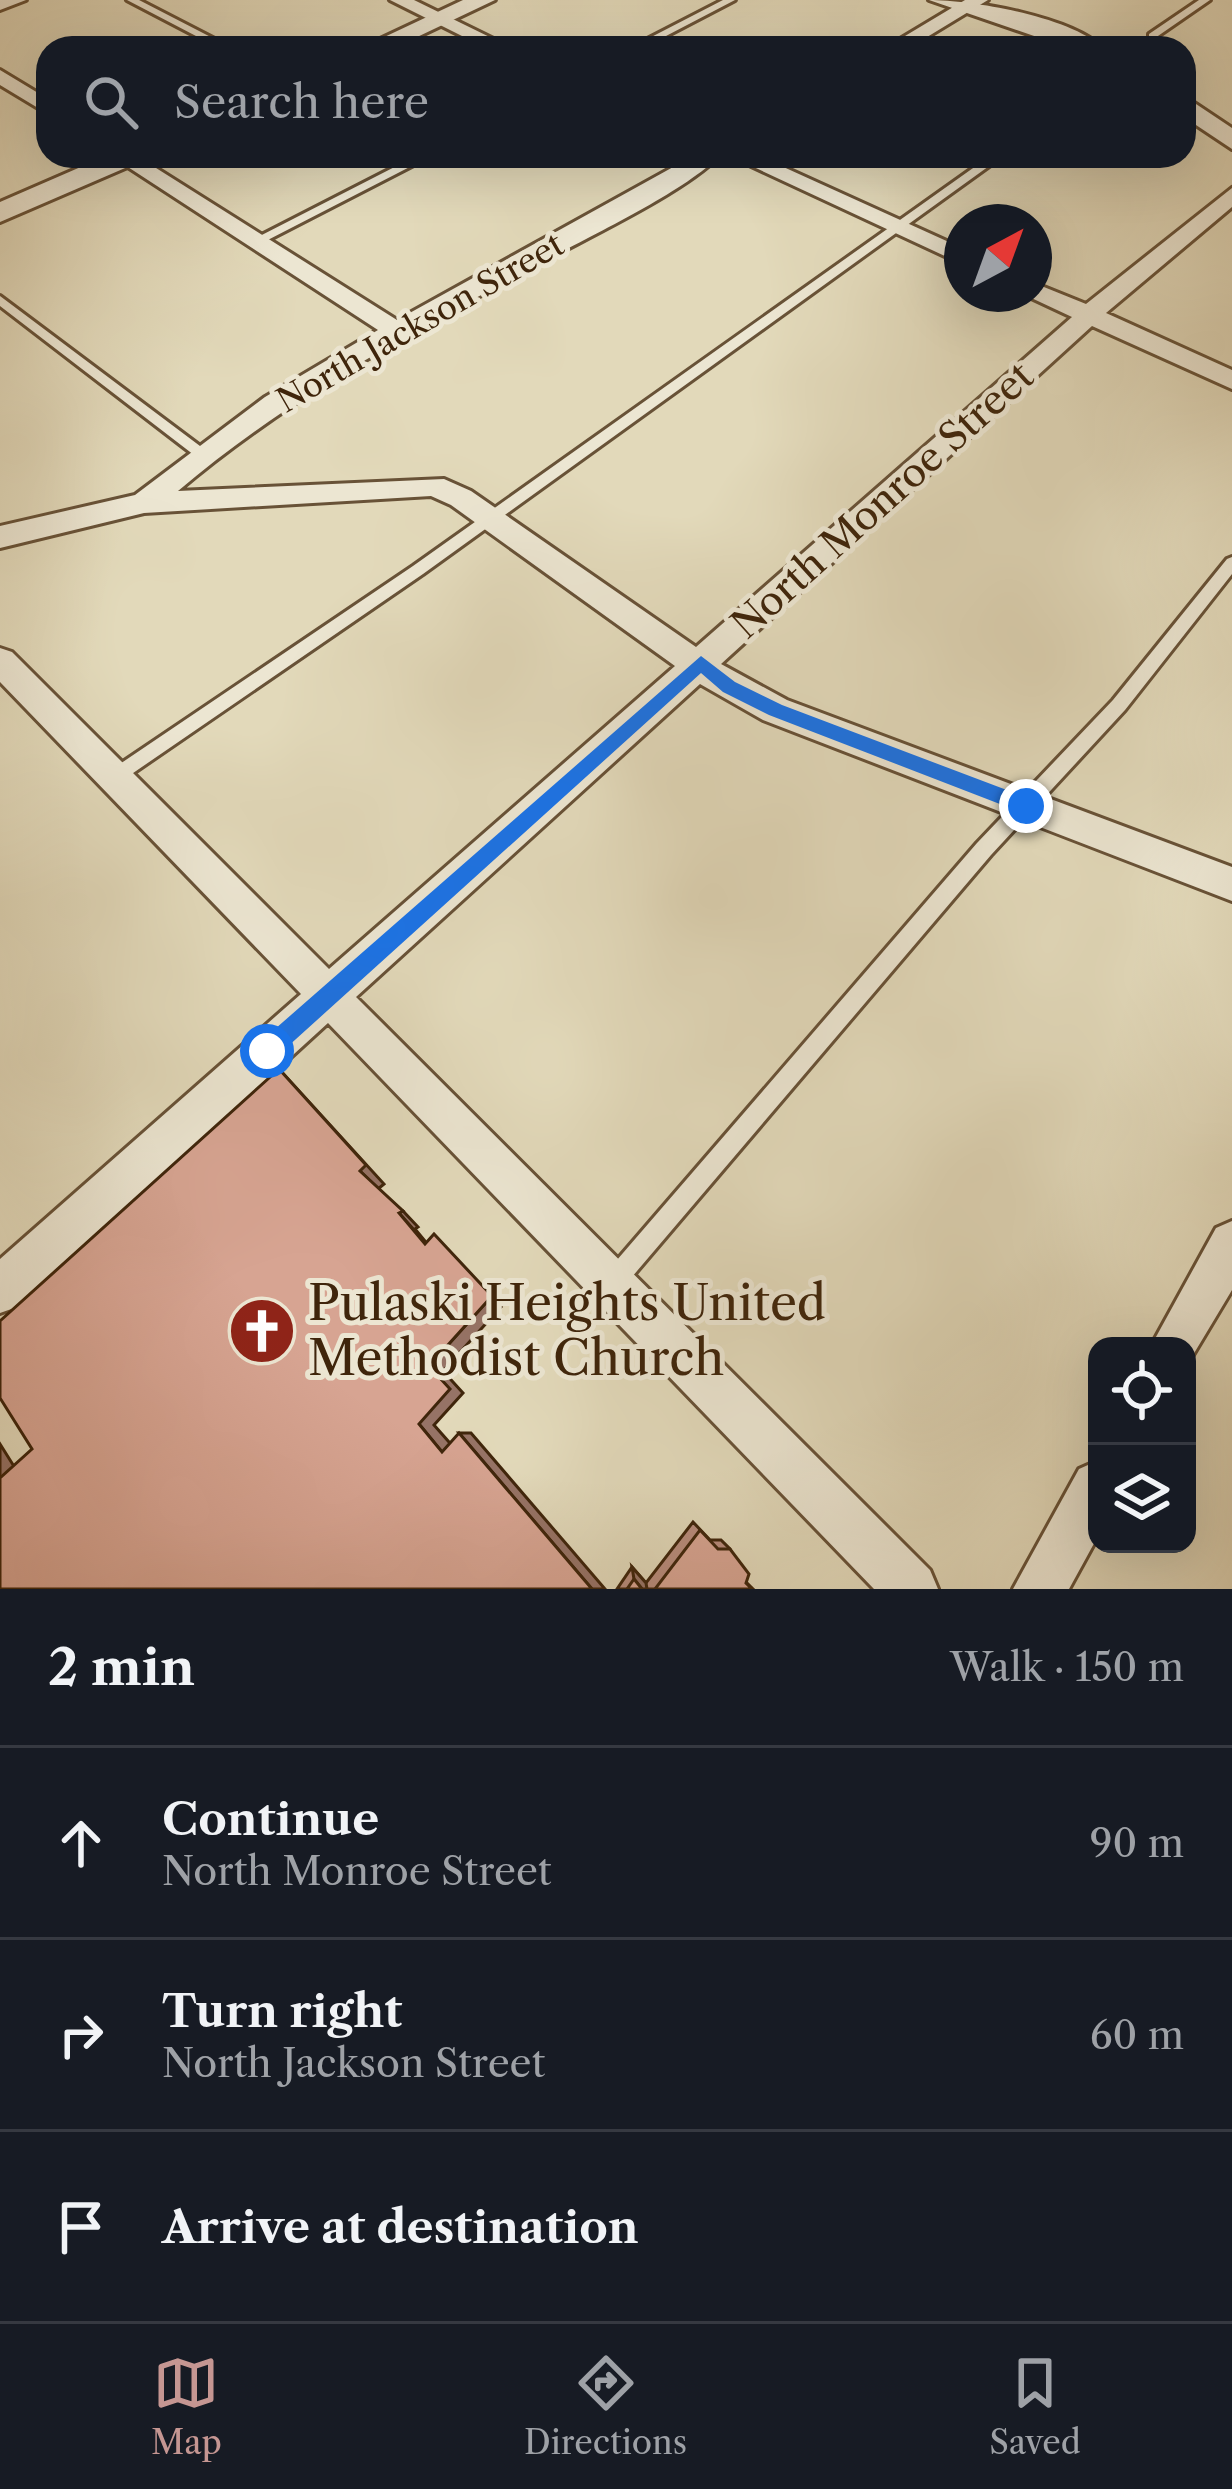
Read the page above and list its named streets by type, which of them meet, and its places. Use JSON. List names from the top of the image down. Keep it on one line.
{"streets":{"street":["North Jackson Street","North Monroe Street"]},"crossings":[["North Jackson Street","North Monroe Street"]],"places":{"church":["Pulaski Heights United Methodist Church"]},"north":"top right","page":{"search":"Search here","heading":["2 min","Walk · 150 m"],"list":[["Continue","North Monroe Street","90 m"],["Turn right","North Jackson Street","60 m"],"Arrive at destination"],"nav":["Map","Directions","Saved"]}}
